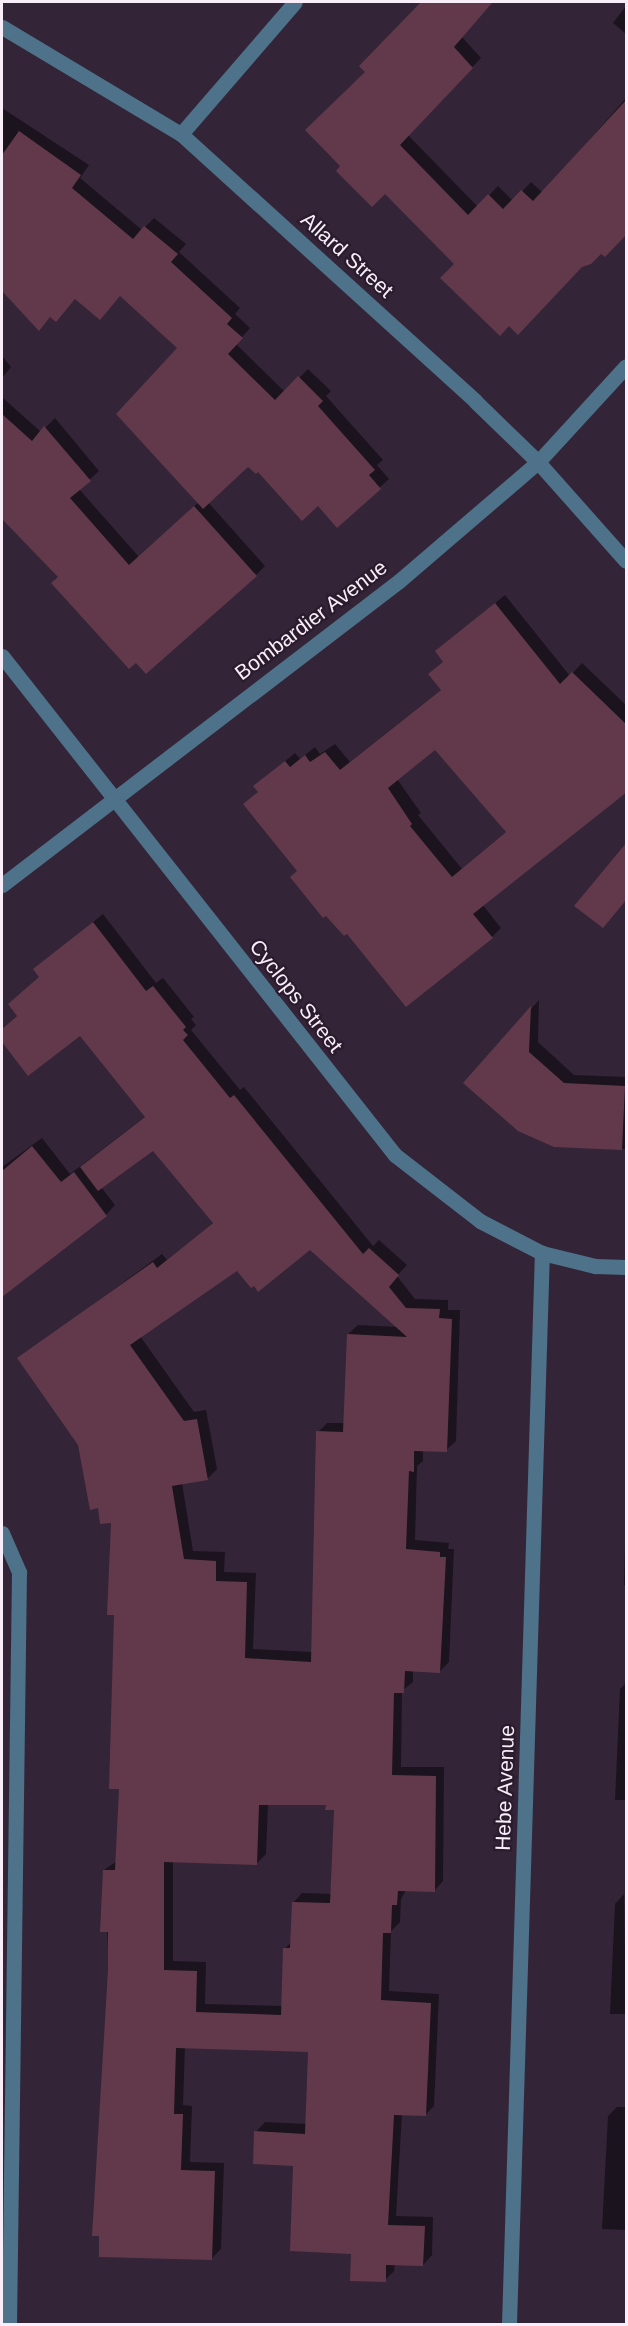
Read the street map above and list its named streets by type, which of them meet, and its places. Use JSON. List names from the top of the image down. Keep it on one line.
{"streets":{"street":["Allard Street","Bombardier Avenue","Cyclops Street","Hebe Avenue"]},"crossings":[["Allard Street","Bombardier Avenue"],["Bombardier Avenue","Cyclops Street"],["Cyclops Street","Hebe Avenue"]]}
